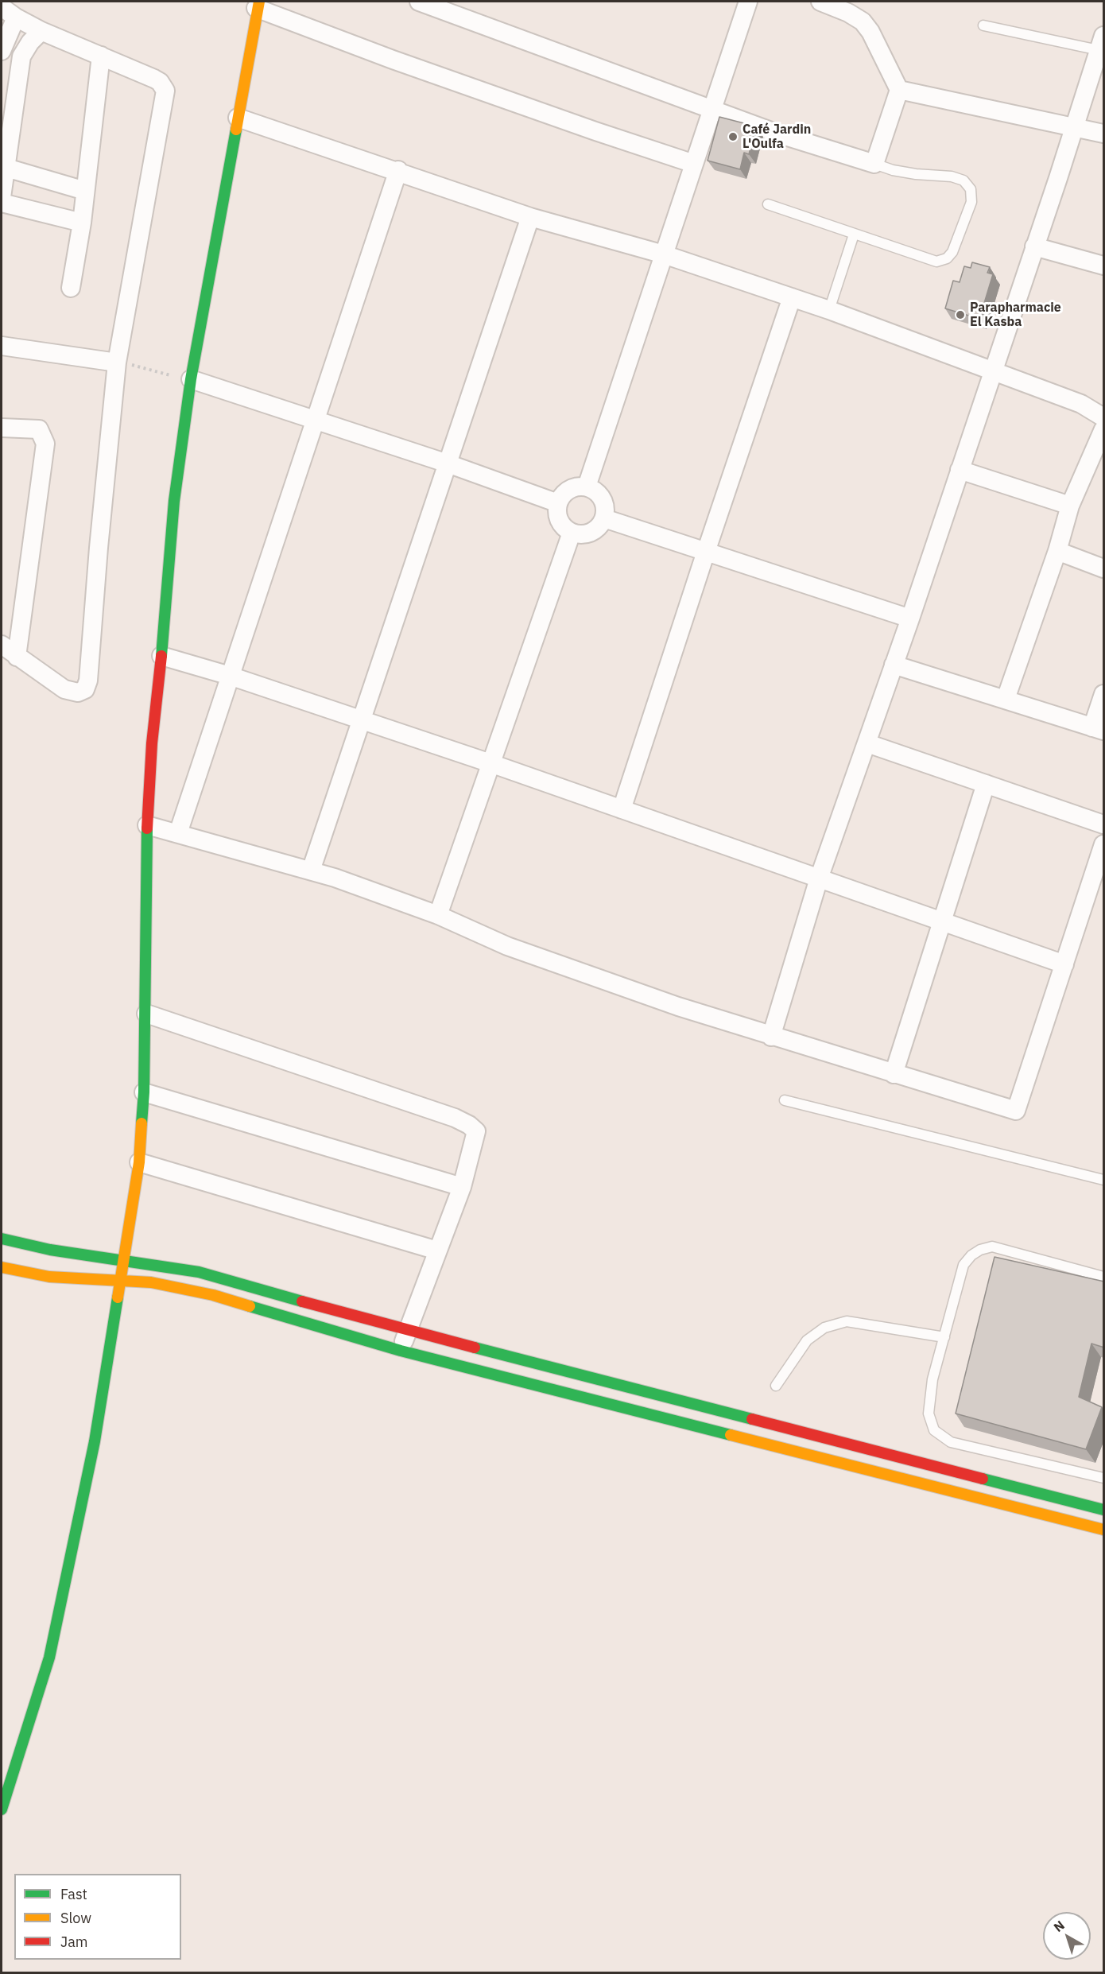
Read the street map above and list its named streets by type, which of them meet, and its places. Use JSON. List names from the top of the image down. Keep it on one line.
{"places":["Café Jardin L'Oulfa","Parapharmacie El Kasba"],"legend":["Fast","Slow","Jam"],"north":"top left"}
